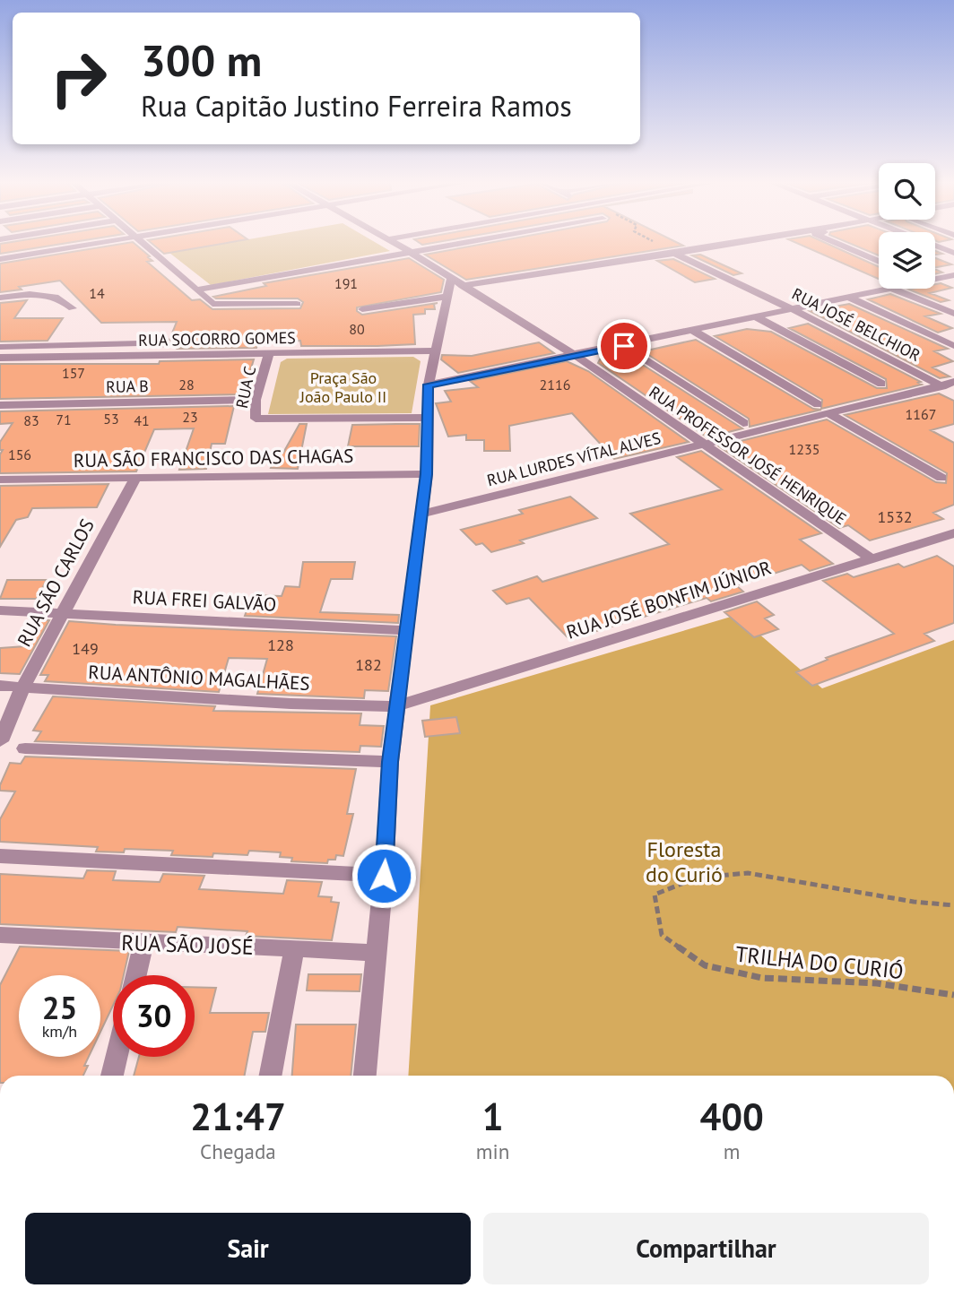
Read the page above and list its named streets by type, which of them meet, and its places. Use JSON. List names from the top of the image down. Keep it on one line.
{"streets":{"street":["RUA JOSÉ BELCHIOR","RUA SOCORRO GOMES","RUA B","RUA C","RUA PROFESSOR JOSÉ HENRIQUE","RUA SÃO FRANCISCO DAS CHAGAS","RUA LURDES VÍTAL ALVES","RUA SÃO CARLOS","RUA JOSÉ BONFIM JÚNIOR","RUA FREI GALVÃO","RUA ANTÔNIO MAGALHÃES","RUA SÃO JOSÉ"],"path":["TRILHA DO CURIÓ"]},"crossings":[["RUA JOSÉ BELCHIOR","RUA LURDES VÍTAL ALVES"],["RUA SOCORRO GOMES","RUA C"],["RUA B","RUA C"],["RUA PROFESSOR JOSÉ HENRIQUE","RUA LURDES VÍTAL ALVES"],["RUA PROFESSOR JOSÉ HENRIQUE","RUA JOSÉ BONFIM JÚNIOR"],["RUA SÃO FRANCISCO DAS CHAGAS","RUA SÃO CARLOS"],["RUA SÃO CARLOS","RUA FREI GALVÃO"],["RUA SÃO CARLOS","RUA ANTÔNIO MAGALHÃES"],["RUA JOSÉ BONFIM JÚNIOR","RUA ANTÔNIO MAGALHÃES"]],"parks":["Praça São João Paulo II","Floresta do Curió"],"house_numbers":["191","14","80","157","28","2116","1167","23","53","71","83","41","1235","156","1532","128","149","182"],"page":{"turn":["300 m","Rua Capitão Justino Ferreira Ramos"],"speed":"25 km/h","limit":"30","eta":["21:47","Chegada","1","min","400","m"],"buttons":["Sair","Compartilhar"]}}
